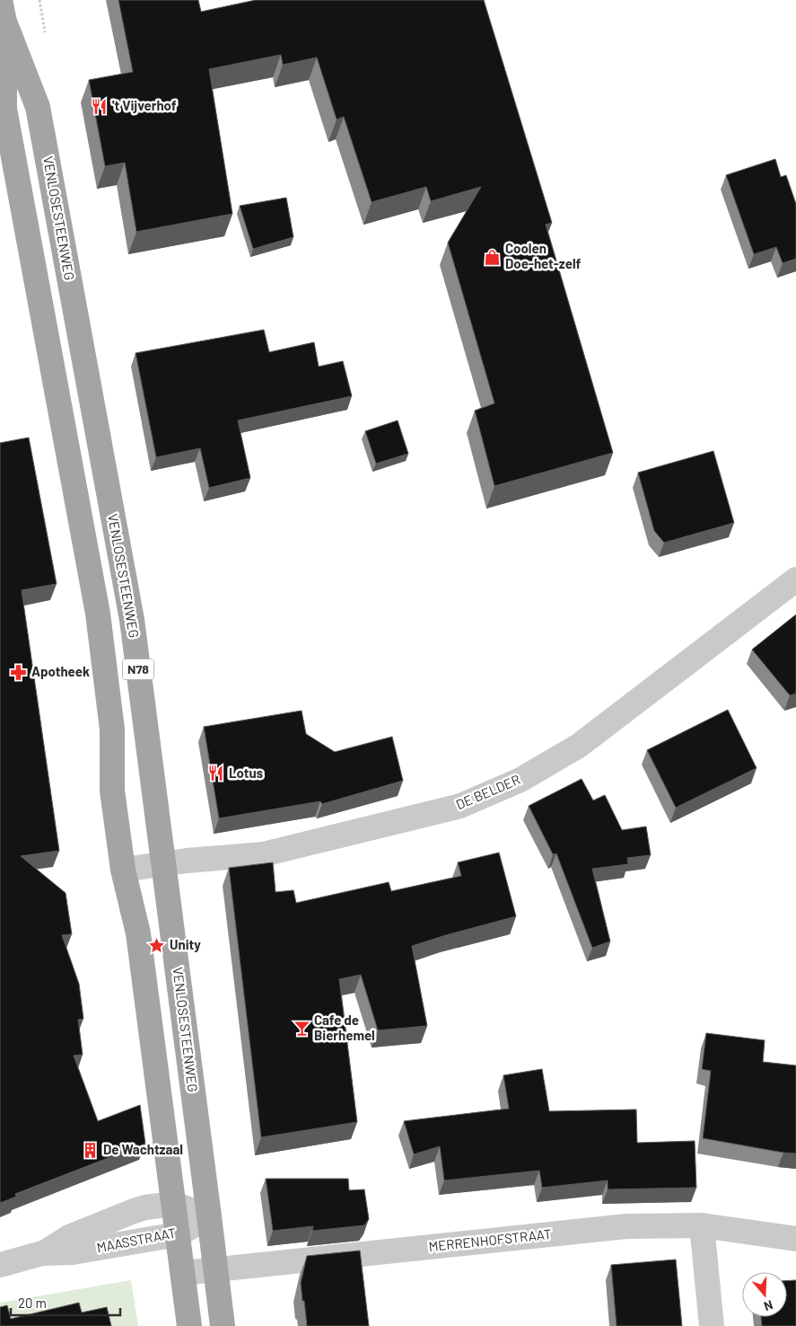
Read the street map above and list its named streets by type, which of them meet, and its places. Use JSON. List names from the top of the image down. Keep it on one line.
{"streets":{"main road":["VENLOSESTEENWEG","N78"],"street":["DE BELDER","MAASSTRAAT","MERRENHOFSTRAAT"]},"crossings":[["VENLOSESTEENWEG","DE BELDER"],["VENLOSESTEENWEG","MAASSTRAAT"],["VENLOSESTEENWEG","MERRENHOFSTRAAT"]],"places":{"restaurant":["'t Vijverhof","Lotus"],"shop":["Coolen Doe-het-zelf"],"pharmacy":["Apotheek"],"place":["Unity"],"bar":["Cafe de Bierhemel"],"building":["De Wachtzaal"]},"scale_bar":"20 m","north":"bottom"}
